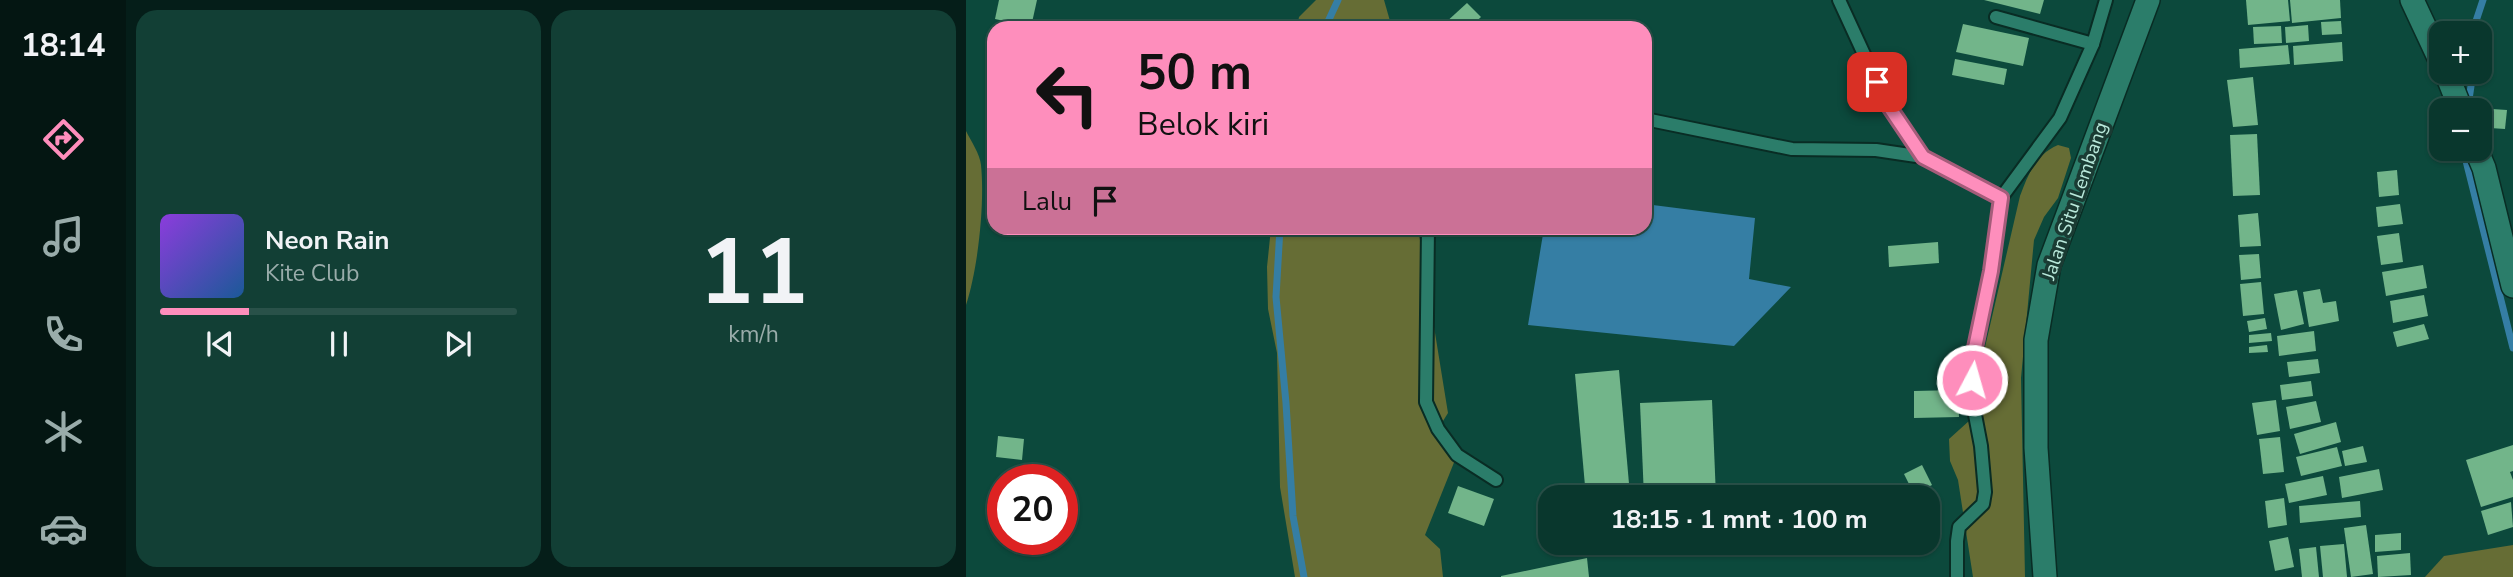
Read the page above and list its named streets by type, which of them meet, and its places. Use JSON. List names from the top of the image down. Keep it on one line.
{"streets":{"street":["Jalan Situ Lembang"]},"page":{"tabs":"18:14","tile":["11","km/h"],"map_buttons":["+","−"],"turn":["50 m","Belok kiri"],"then":"Lalu","song":["Neon Rain","Kite Club"],"limit":"20","trip":"18:15 · 1 mnt · 100 m"}}
